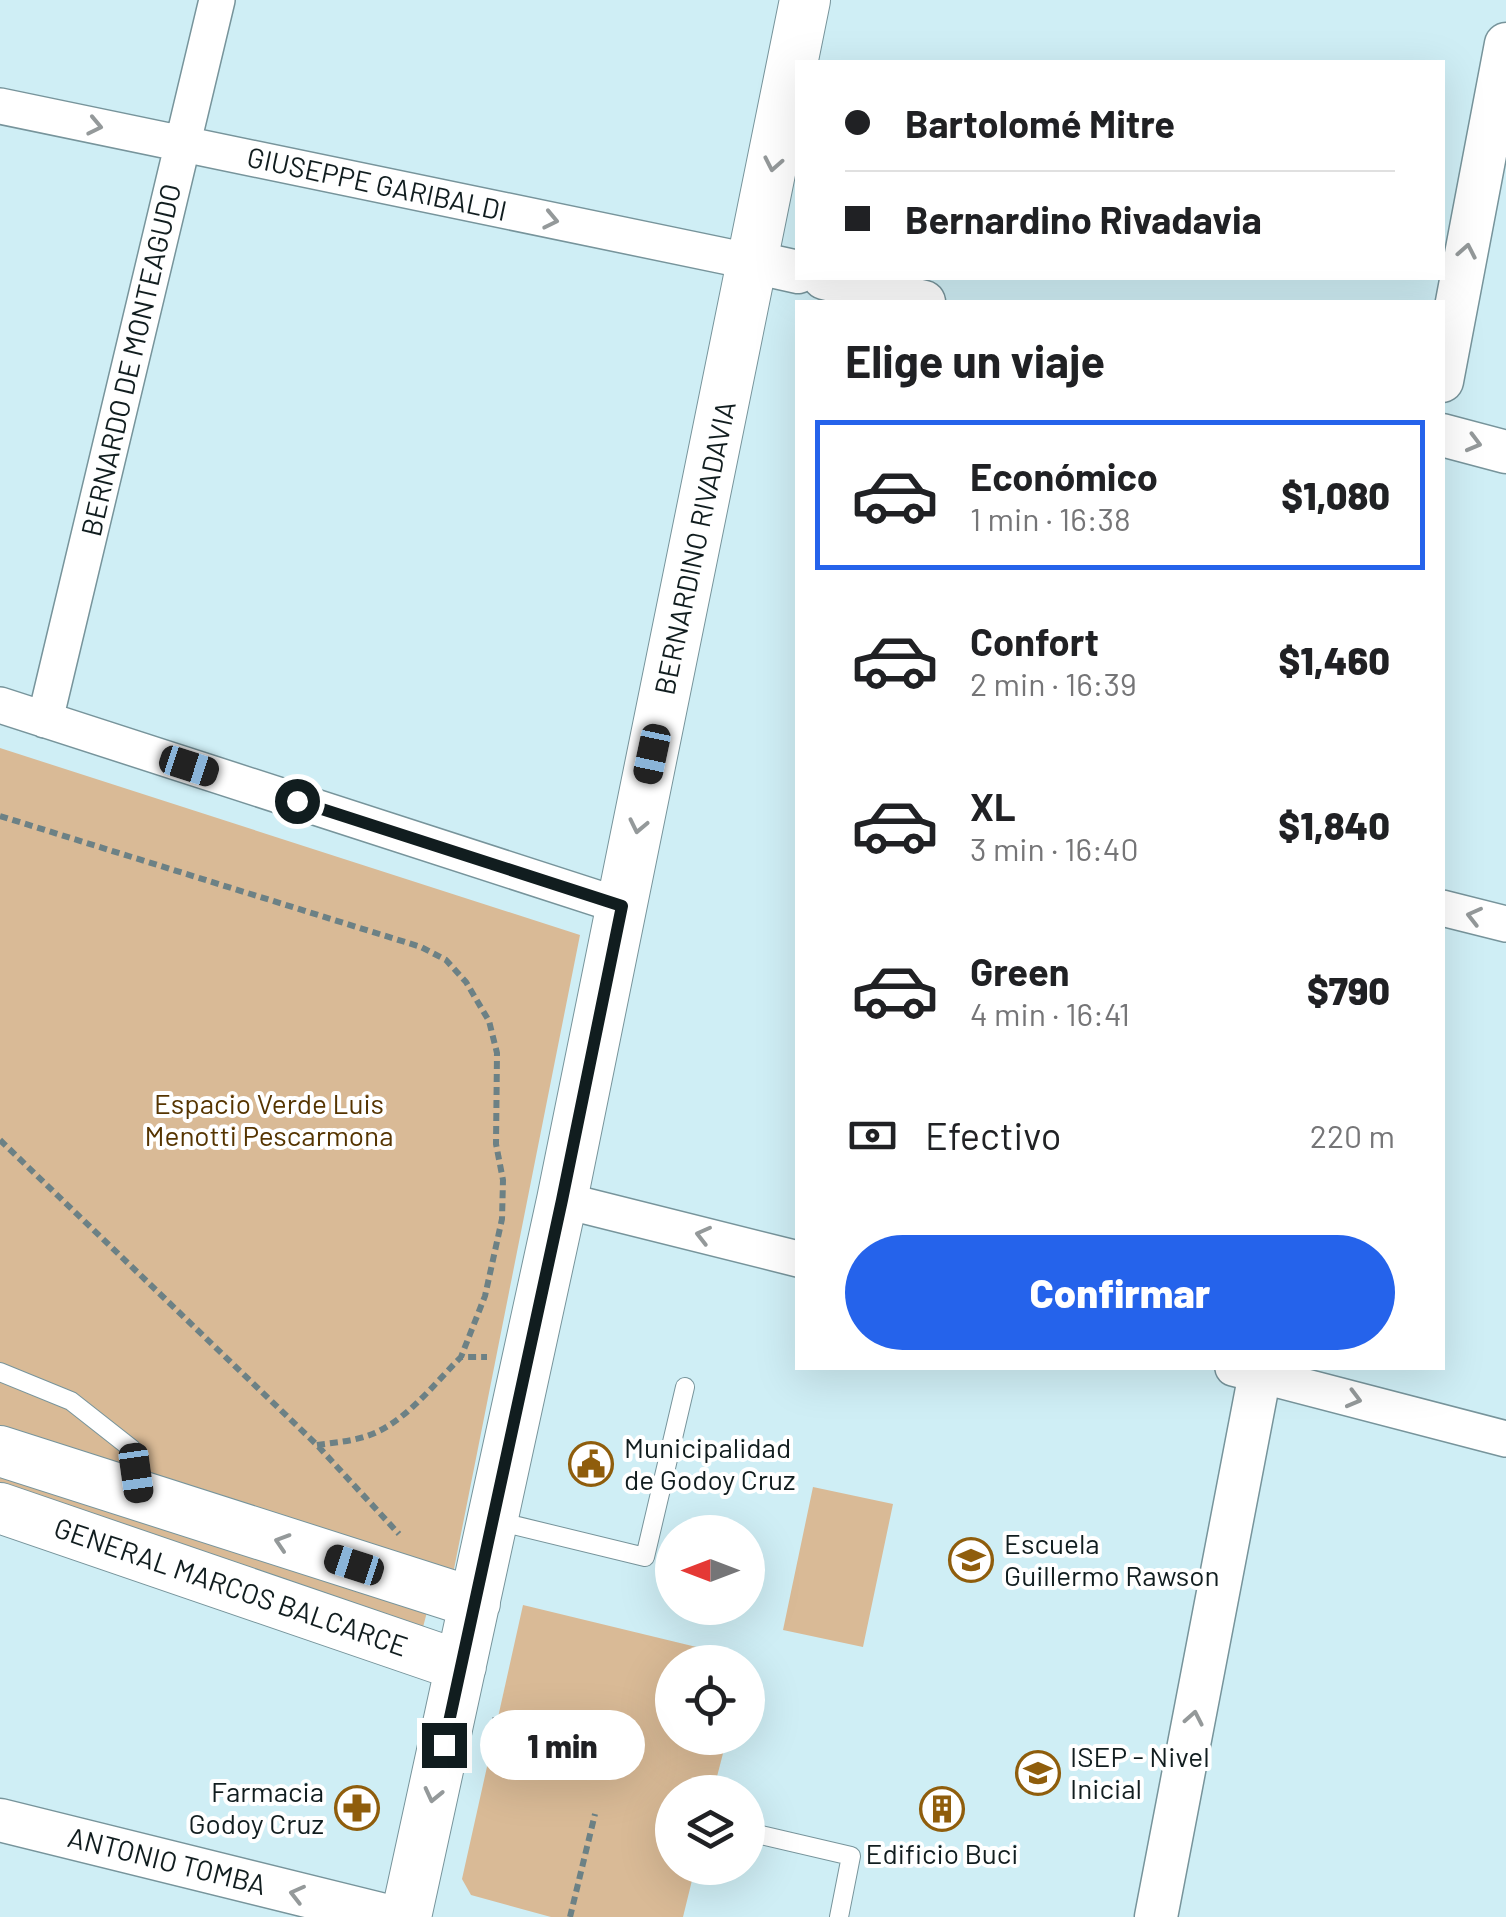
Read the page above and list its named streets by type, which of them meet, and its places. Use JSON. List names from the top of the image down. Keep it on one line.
{"streets":{"main road":["BERNARDINO RIVADAVIA","GENERAL MARCOS BALCARCE"],"street":["GIUSEPPE GARIBALDI","BERNARDO DE MONTEAGUDO","ANTONIO TOMBA"]},"crossings":[["GIUSEPPE GARIBALDI","BERNARDO DE MONTEAGUDO"],["GIUSEPPE GARIBALDI","BERNARDINO RIVADAVIA"],["BERNARDINO RIVADAVIA","GENERAL MARCOS BALCARCE"]],"one_way":["GIUSEPPE GARIBALDI","BERNARDINO RIVADAVIA","ANTONIO TOMBA"],"parks":["Espacio Verde Luis Menotti Pescarmona"],"places":{"public building":["Municipalidad de Godoy Cruz"],"school or university":["Escuela Guillermo Rawson","ISEP - Nivel Inicial"],"pharmacy":["Farmacia Godoy Cruz"],"building":["Edificio Buci"]},"north":"left","page":{"banner":["Bartolomé Mitre","Bernardino Rivadavia"],"heading":"Elige un viaje","list":[{"name":"Económico","note":"1 min · 16:38","value":"$1,080"},{"name":"Confort","note":"2 min · 16:39","value":"$1,460"},{"name":"XL","note":"3 min · 16:40","value":"$1,840"},{"name":"Green","note":"4 min · 16:41","value":"$790"}],"pay":["Efectivo","220 m"],"buttons":"Confirmar","bubble":"1 min"}}
